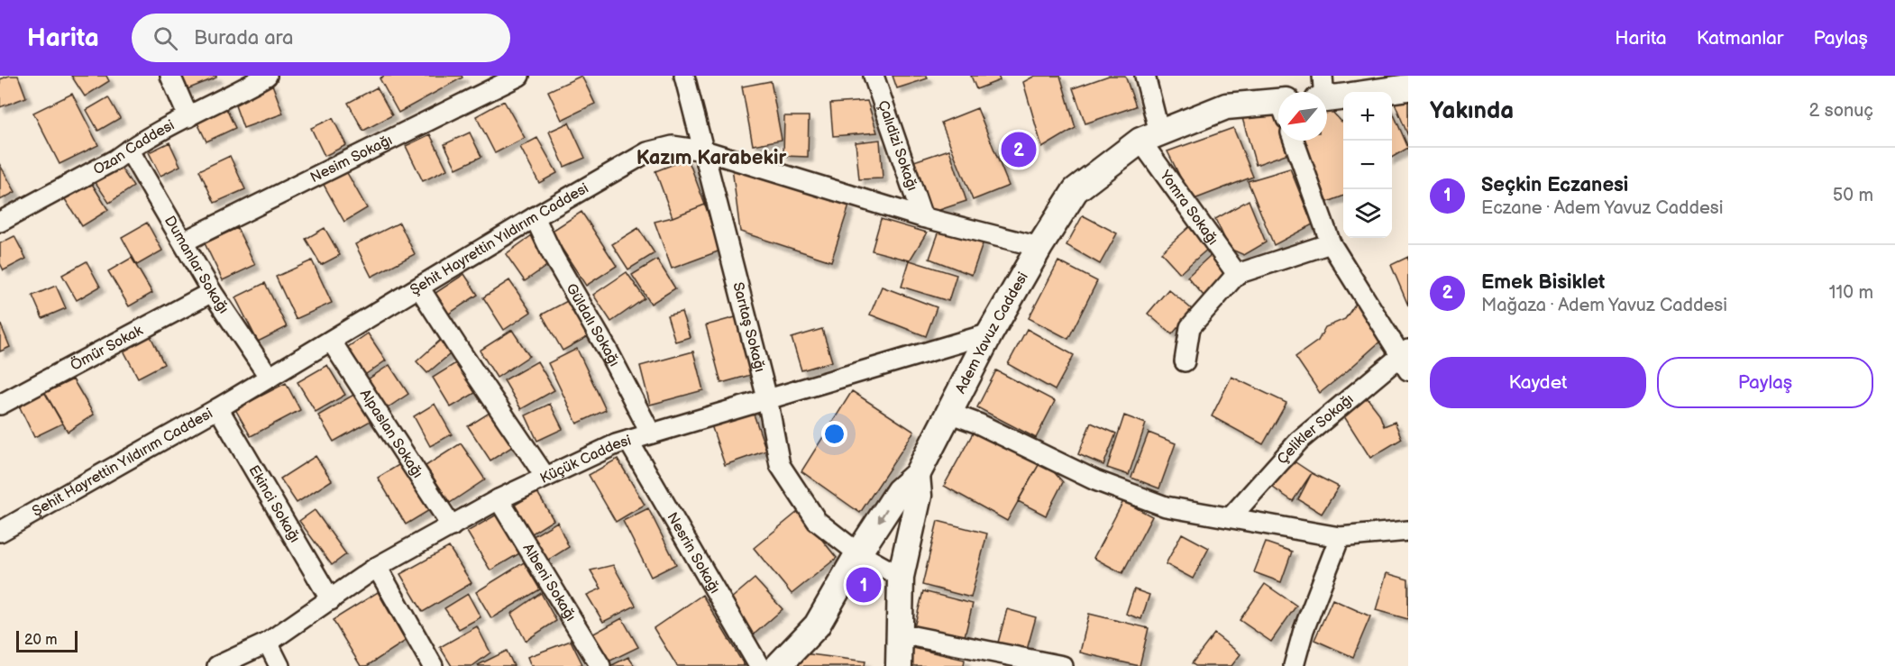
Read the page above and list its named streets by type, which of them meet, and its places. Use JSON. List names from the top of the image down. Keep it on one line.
{"streets":{"main road":["Adem Yavuz Caddesi"],"street":["Çalıdizi Sokağı","Ozan Caddesi","Nesim Sokağı","Yomra Sokağı","Şehit Hayrettin Yıldırım Caddesi","Dumanlar Sokağı","Güldalı Sokağı","Sarıtaş Sokağı","Ömür Sokak","Çelikler Sokağı","Alpaslan Sokağı","Küçük Caddesi","Ekinci Sokağı","Nesrin Sokağı","Albeni Sokağı"]},"crossings":[["Çalıdizi Sokağı","Şehit Hayrettin Yıldırım Caddesi"],["Ozan Caddesi","Dumanlar Sokağı"],["Nesim Sokağı","Dumanlar Sokağı"],["Yomra Sokağı","Adem Yavuz Caddesi"],["Şehit Hayrettin Yıldırım Caddesi","Dumanlar Sokağı"],["Şehit Hayrettin Yıldırım Caddesi","Güldalı Sokağı"],["Şehit Hayrettin Yıldırım Caddesi","Sarıtaş Sokağı"],["Şehit Hayrettin Yıldırım Caddesi","Adem Yavuz Caddesi"],["Şehit Hayrettin Yıldırım Caddesi","Alpaslan Sokağı"],["Şehit Hayrettin Yıldırım Caddesi","Ekinci Sokağı"],["Dumanlar Sokağı","Ömür Sokak"],["Güldalı Sokağı","Küçük Caddesi"],["Sarıtaş Sokağı","Adem Yavuz Caddesi"],["Sarıtaş Sokağı","Küçük Caddesi"],["Adem Yavuz Caddesi","Küçük Caddesi"],["Alpaslan Sokağı","Küçük Caddesi"],["Küçük Caddesi","Ekinci Sokağı"],["Küçük Caddesi","Nesrin Sokağı"],["Küçük Caddesi","Albeni Sokağı"]],"districts":["Kazım Karabekir"],"scale_bar":"20 m","north":"bottom left","page":{"header":"Harita","search":"Burada ara","nav":["Harita","Katmanlar","Paylaş"],"heading":["Yakında","2 sonuç"],"map_buttons":["+","−"],"pins":["2","1"],"list":[{"mark":"1","name":"Seçkin Eczanesi","note":"Eczane · Adem Yavuz Caddesi","value":"50 m"},{"mark":"2","name":"Emek Bisiklet","note":"Mağaza · Adem Yavuz Caddesi","value":"110 m"}],"buttons":["Kaydet","Paylaş"],"scale":"20 m"}}
